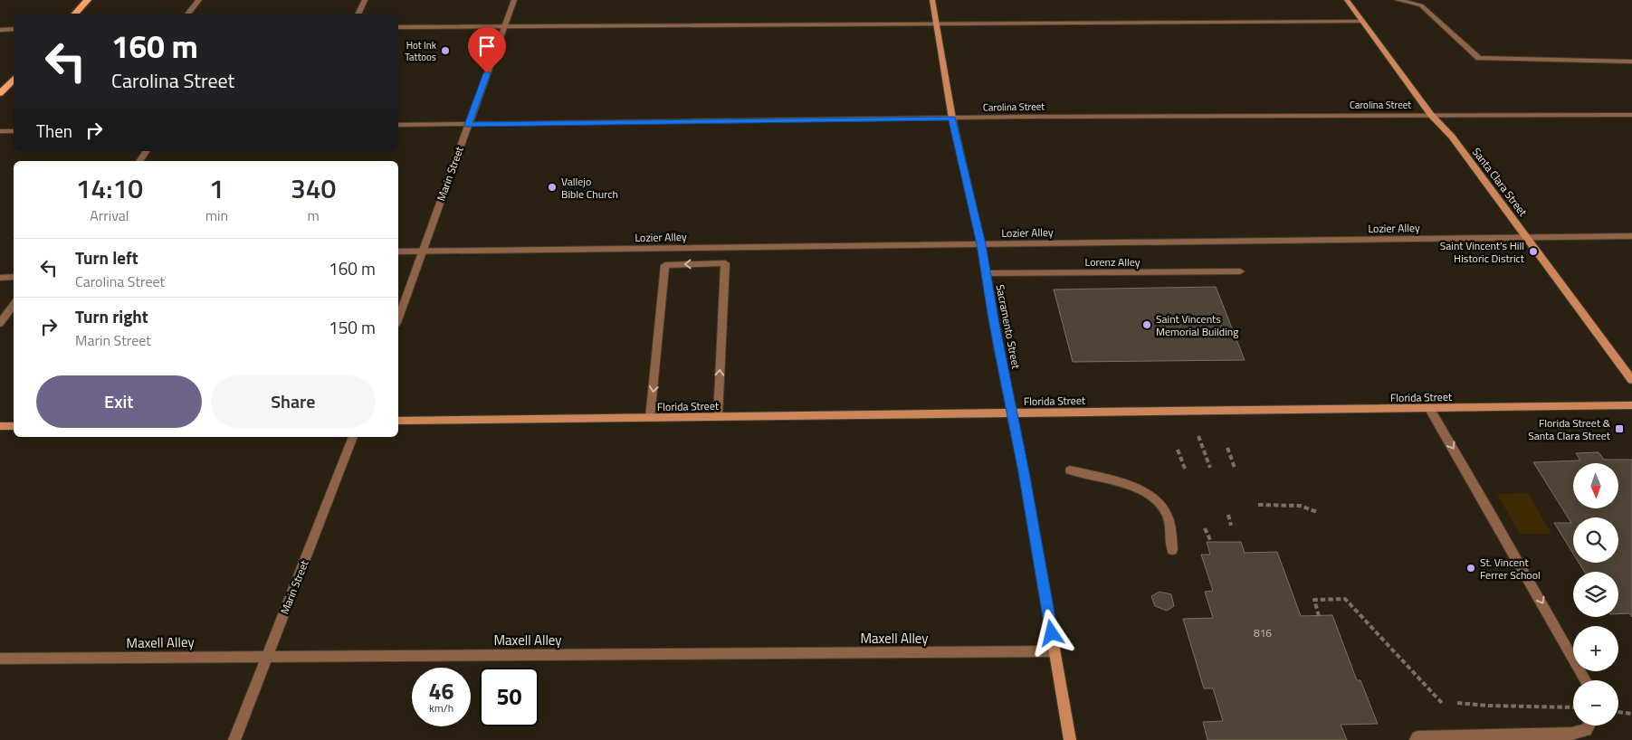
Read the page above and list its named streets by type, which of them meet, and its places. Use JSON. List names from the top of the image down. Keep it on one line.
{"streets":{"street":["Carolina Street","Marin Street","Santa Clara Street","Lozier Alley","Lorenz Alley","Sacramento Street","Florida Street","Maxell Alley"]},"crossings":[["Carolina Street","Marin Street"],["Carolina Street","Santa Clara Street"],["Carolina Street","Sacramento Street"],["Marin Street","Lozier Alley"],["Marin Street","Maxell Alley"],["Santa Clara Street","Lozier Alley"],["Lozier Alley","Sacramento Street"],["Lorenz Alley","Sacramento Street"],["Sacramento Street","Florida Street"],["Sacramento Street","Maxell Alley"]],"places":{"other":["Hot Ink Tattoos","Vallejo Bible Church","Saint Vincent's Hill Historic District","Saint Vincents Memorial Building","St. Vincent Ferrer School"],"transit":["Florida Street & Santa Clara Street"]},"house_numbers":["816"],"north":"bottom","page":{"turn":["160 m","Carolina Street"],"then":"Then","eta":["14:10","Arrival","1","min","340","m"],"list":[{"name":"Turn left","note":"Carolina Street","value":"160 m"},{"name":"Turn right","note":"Marin Street","value":"150 m"}],"buttons":["Exit","Share"],"map_buttons":["+","−"],"speed":"46 km/h","limit":"50"}}
